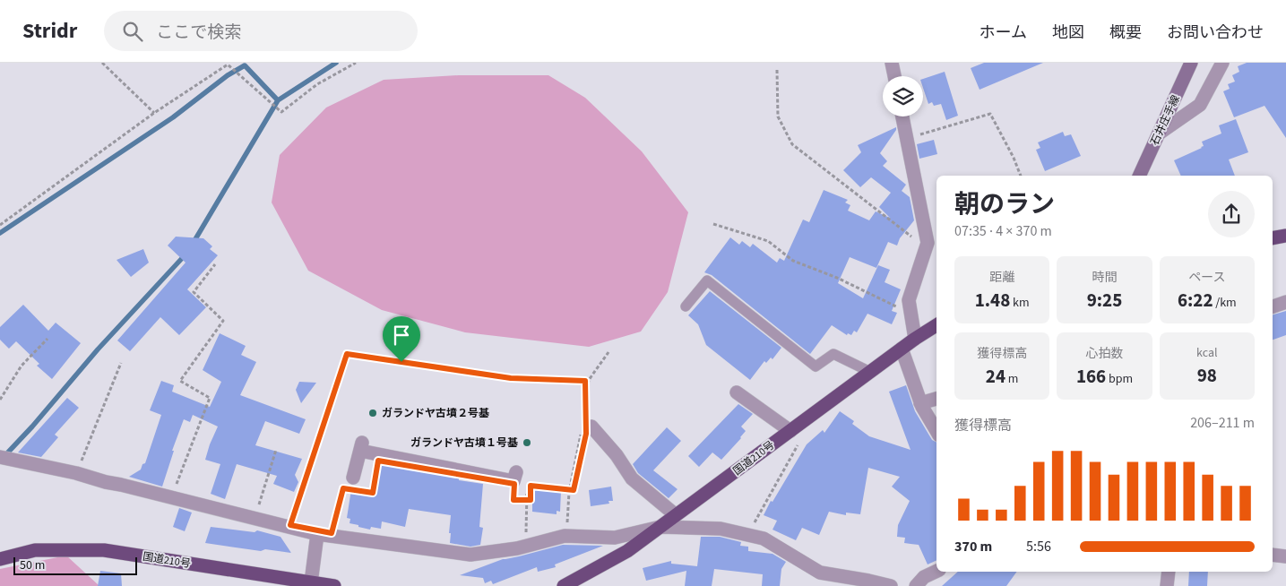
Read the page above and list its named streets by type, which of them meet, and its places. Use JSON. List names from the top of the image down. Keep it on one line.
{"streets":{"highway":["国道210号"],"main road":["石井庄手線"]},"places":["ガランドヤ古墳２号基","ガランドヤ古墳１号基"],"scale_bar":"50 m","page":{"header":"Stridr","search":"ここで検索","nav":["ホーム","地図","概要","お問い合わせ"],"heading":["朝のラン","07:35 · 4 × 370 m"],"stats":[["距離","1.48 km"],["時間","9:25"],["ペース","6:22 /km"],["獲得標高","24 m"],["心拍数","166 bpm"],["kcal","98"]],"chart":["獲得標高","206–211 m"],"list":[{"name":"370 m","note":"5:56"}],"scale":"50 m"}}
